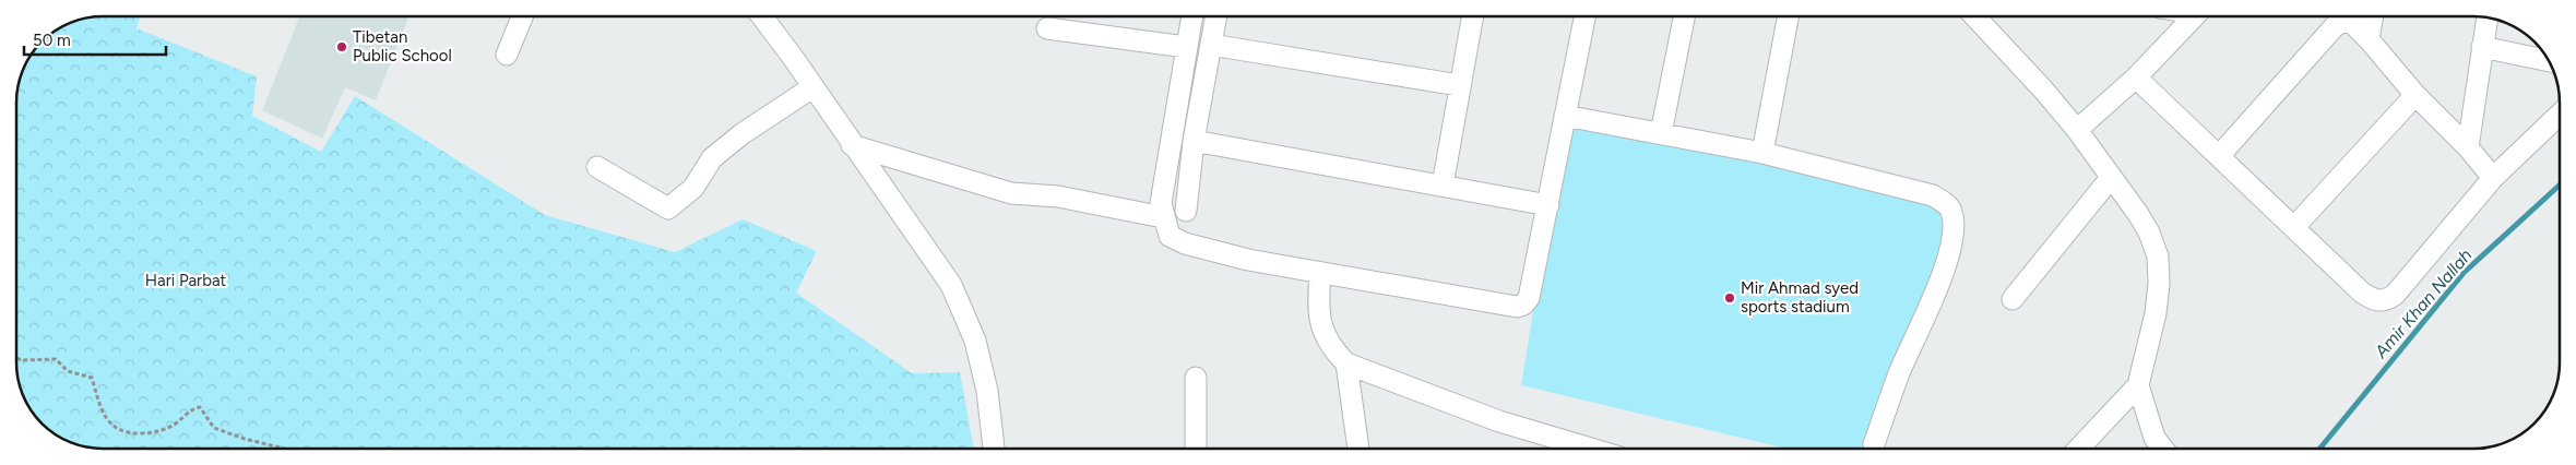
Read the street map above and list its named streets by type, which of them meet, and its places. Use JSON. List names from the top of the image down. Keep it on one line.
{"water":["Amir Khan Nallah"],"parks":["Hari Parbat"],"places":["Tibetan Public School","Mir Ahmad syed sports stadium"],"scale_bar":"50 m"}
